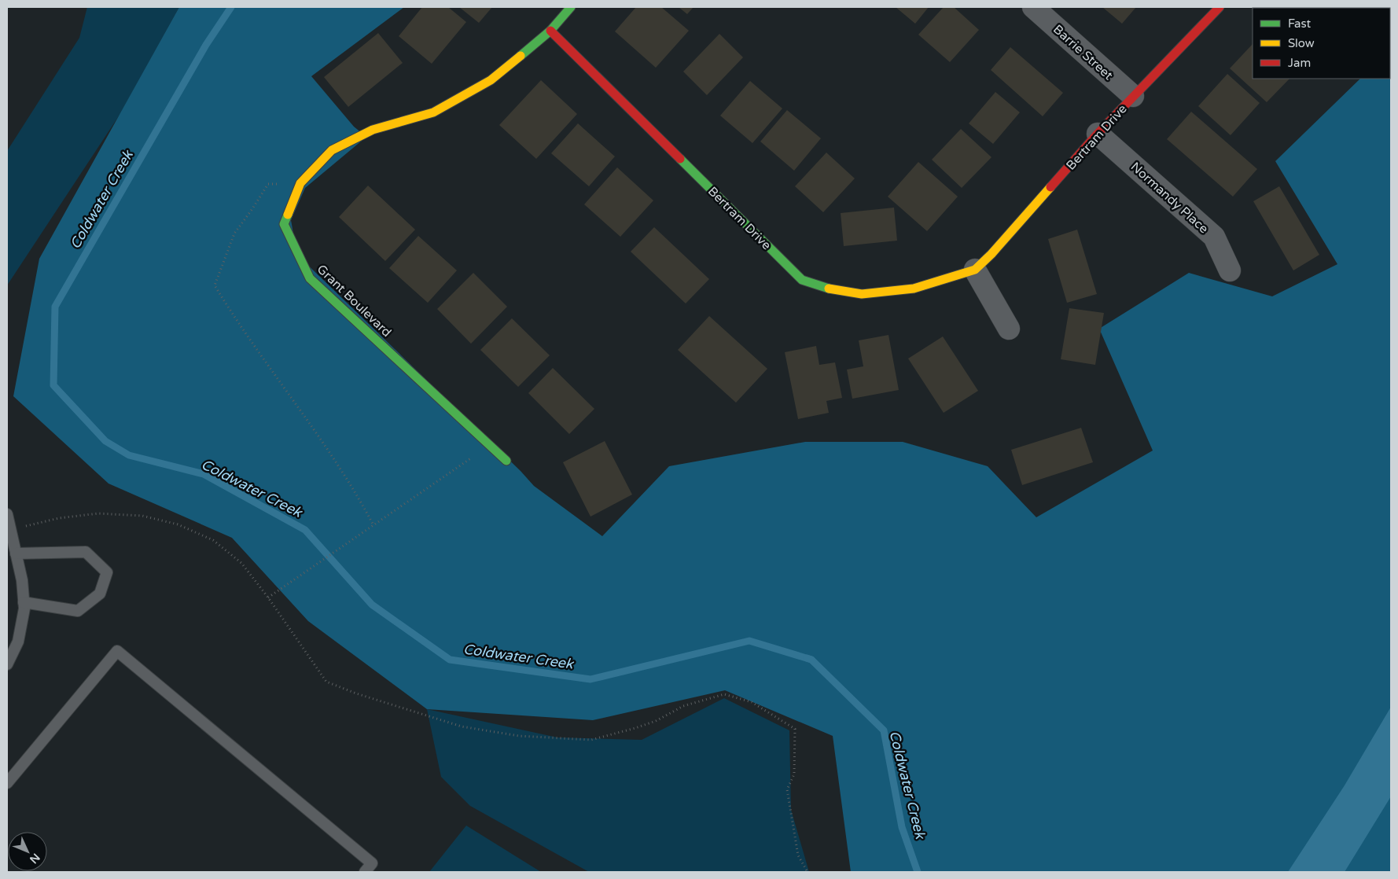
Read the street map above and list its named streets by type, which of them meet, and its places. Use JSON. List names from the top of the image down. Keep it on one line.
{"streets":{"street":["Barrie Street","Bertram Drive","Normandy Place","Grant Boulevard"]},"crossings":[["Barrie Street","Bertram Drive"],["Bertram Drive","Normandy Place"],["Bertram Drive","Grant Boulevard"]],"water":["Coldwater Creek"],"legend":["Fast","Slow","Jam"],"north":"bottom right"}
